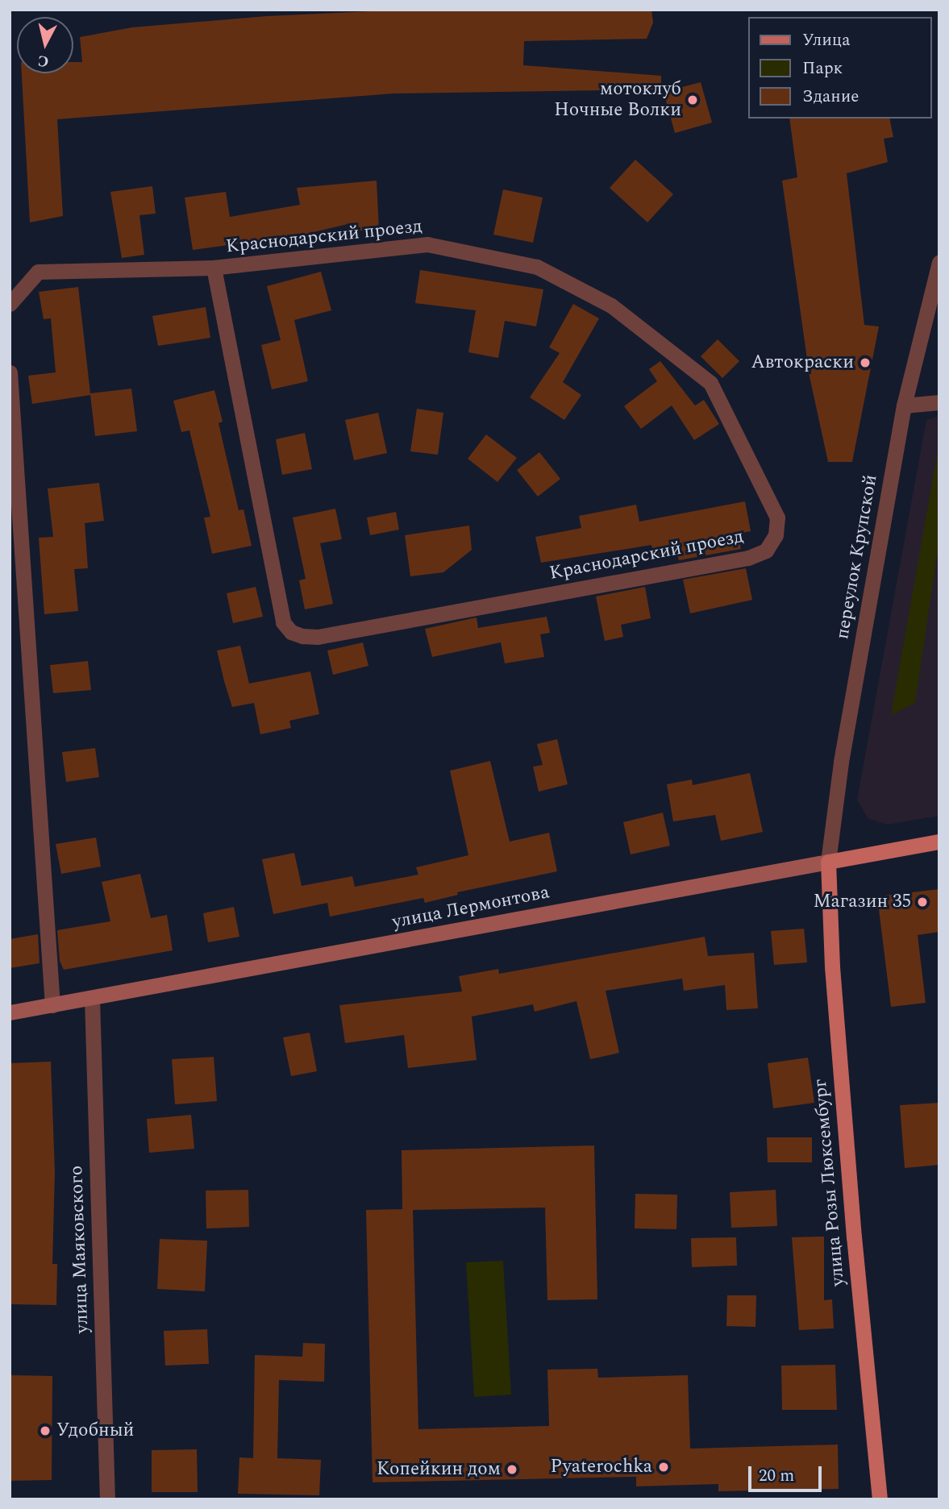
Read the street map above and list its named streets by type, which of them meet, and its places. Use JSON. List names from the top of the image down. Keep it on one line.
{"streets":{"main road":["улица Лермонтова","улица Розы Люксембург"],"street":["Краснодарский проезд","переулок Крупской","улица Маяковского"]},"crossings":[["переулок Крупской","улица Лермонтова"],["переулок Крупской","улица Розы Люксембург"],["улица Лермонтова","улица Розы Люксембург"],["улица Лермонтова","улица Маяковского"]],"places":["мотоклуб Ночные Волки","Автокраски","Магазин 35","Удобный","Pyaterochka","Копейкин дом"],"legend":["Улица","Парк","Здание"],"scale_bar":"20 m","north":"bottom"}
